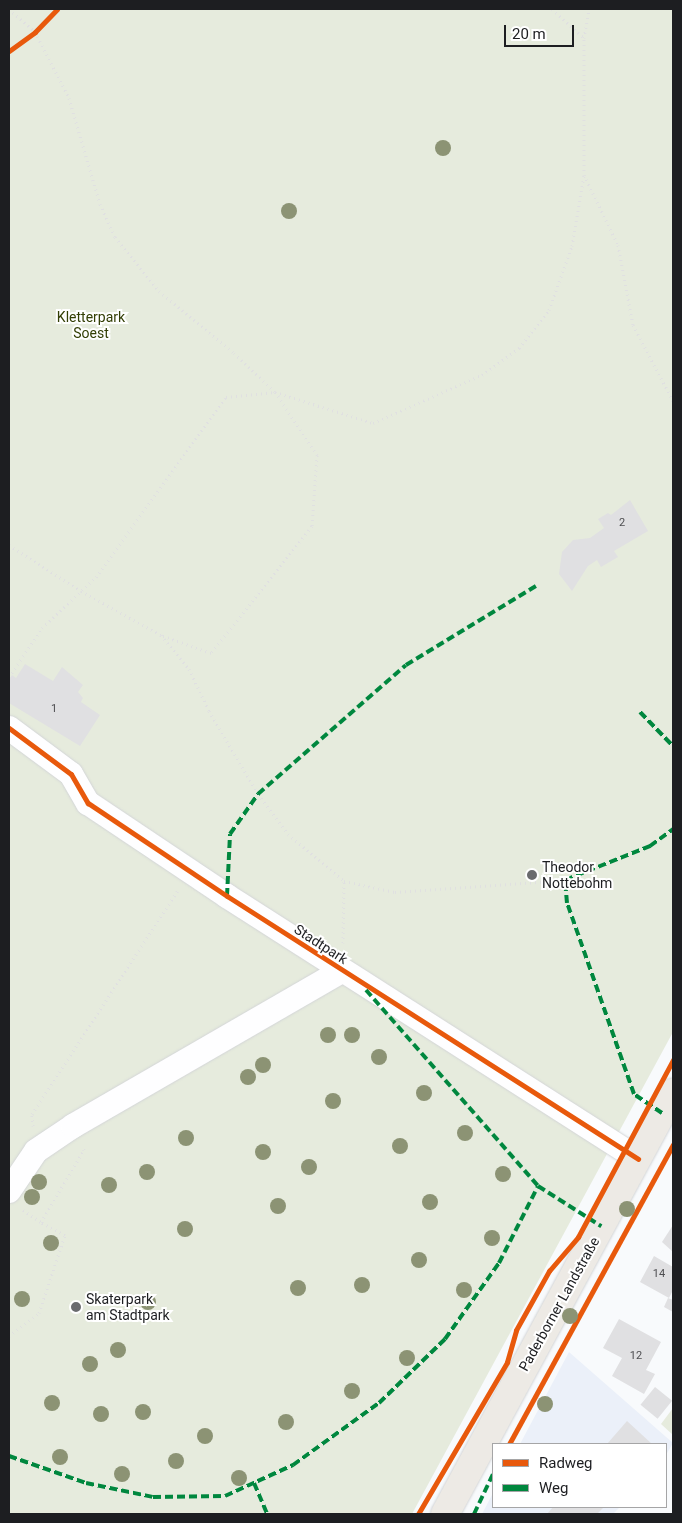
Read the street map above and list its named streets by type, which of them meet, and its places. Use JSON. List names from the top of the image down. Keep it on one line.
{"streets":{"main road":["Paderborner Landstraße"],"street":["Stadtpark"]},"crossings":[["Stadtpark","Paderborner Landstraße"]],"parks":["Kletterpark Soest"],"places":["Theodor Nottebohm","Skaterpark am Stadtpark"],"house_numbers":["2","1","14","12"],"legend":["Radweg","Weg"],"scale_bar":"20 m"}
